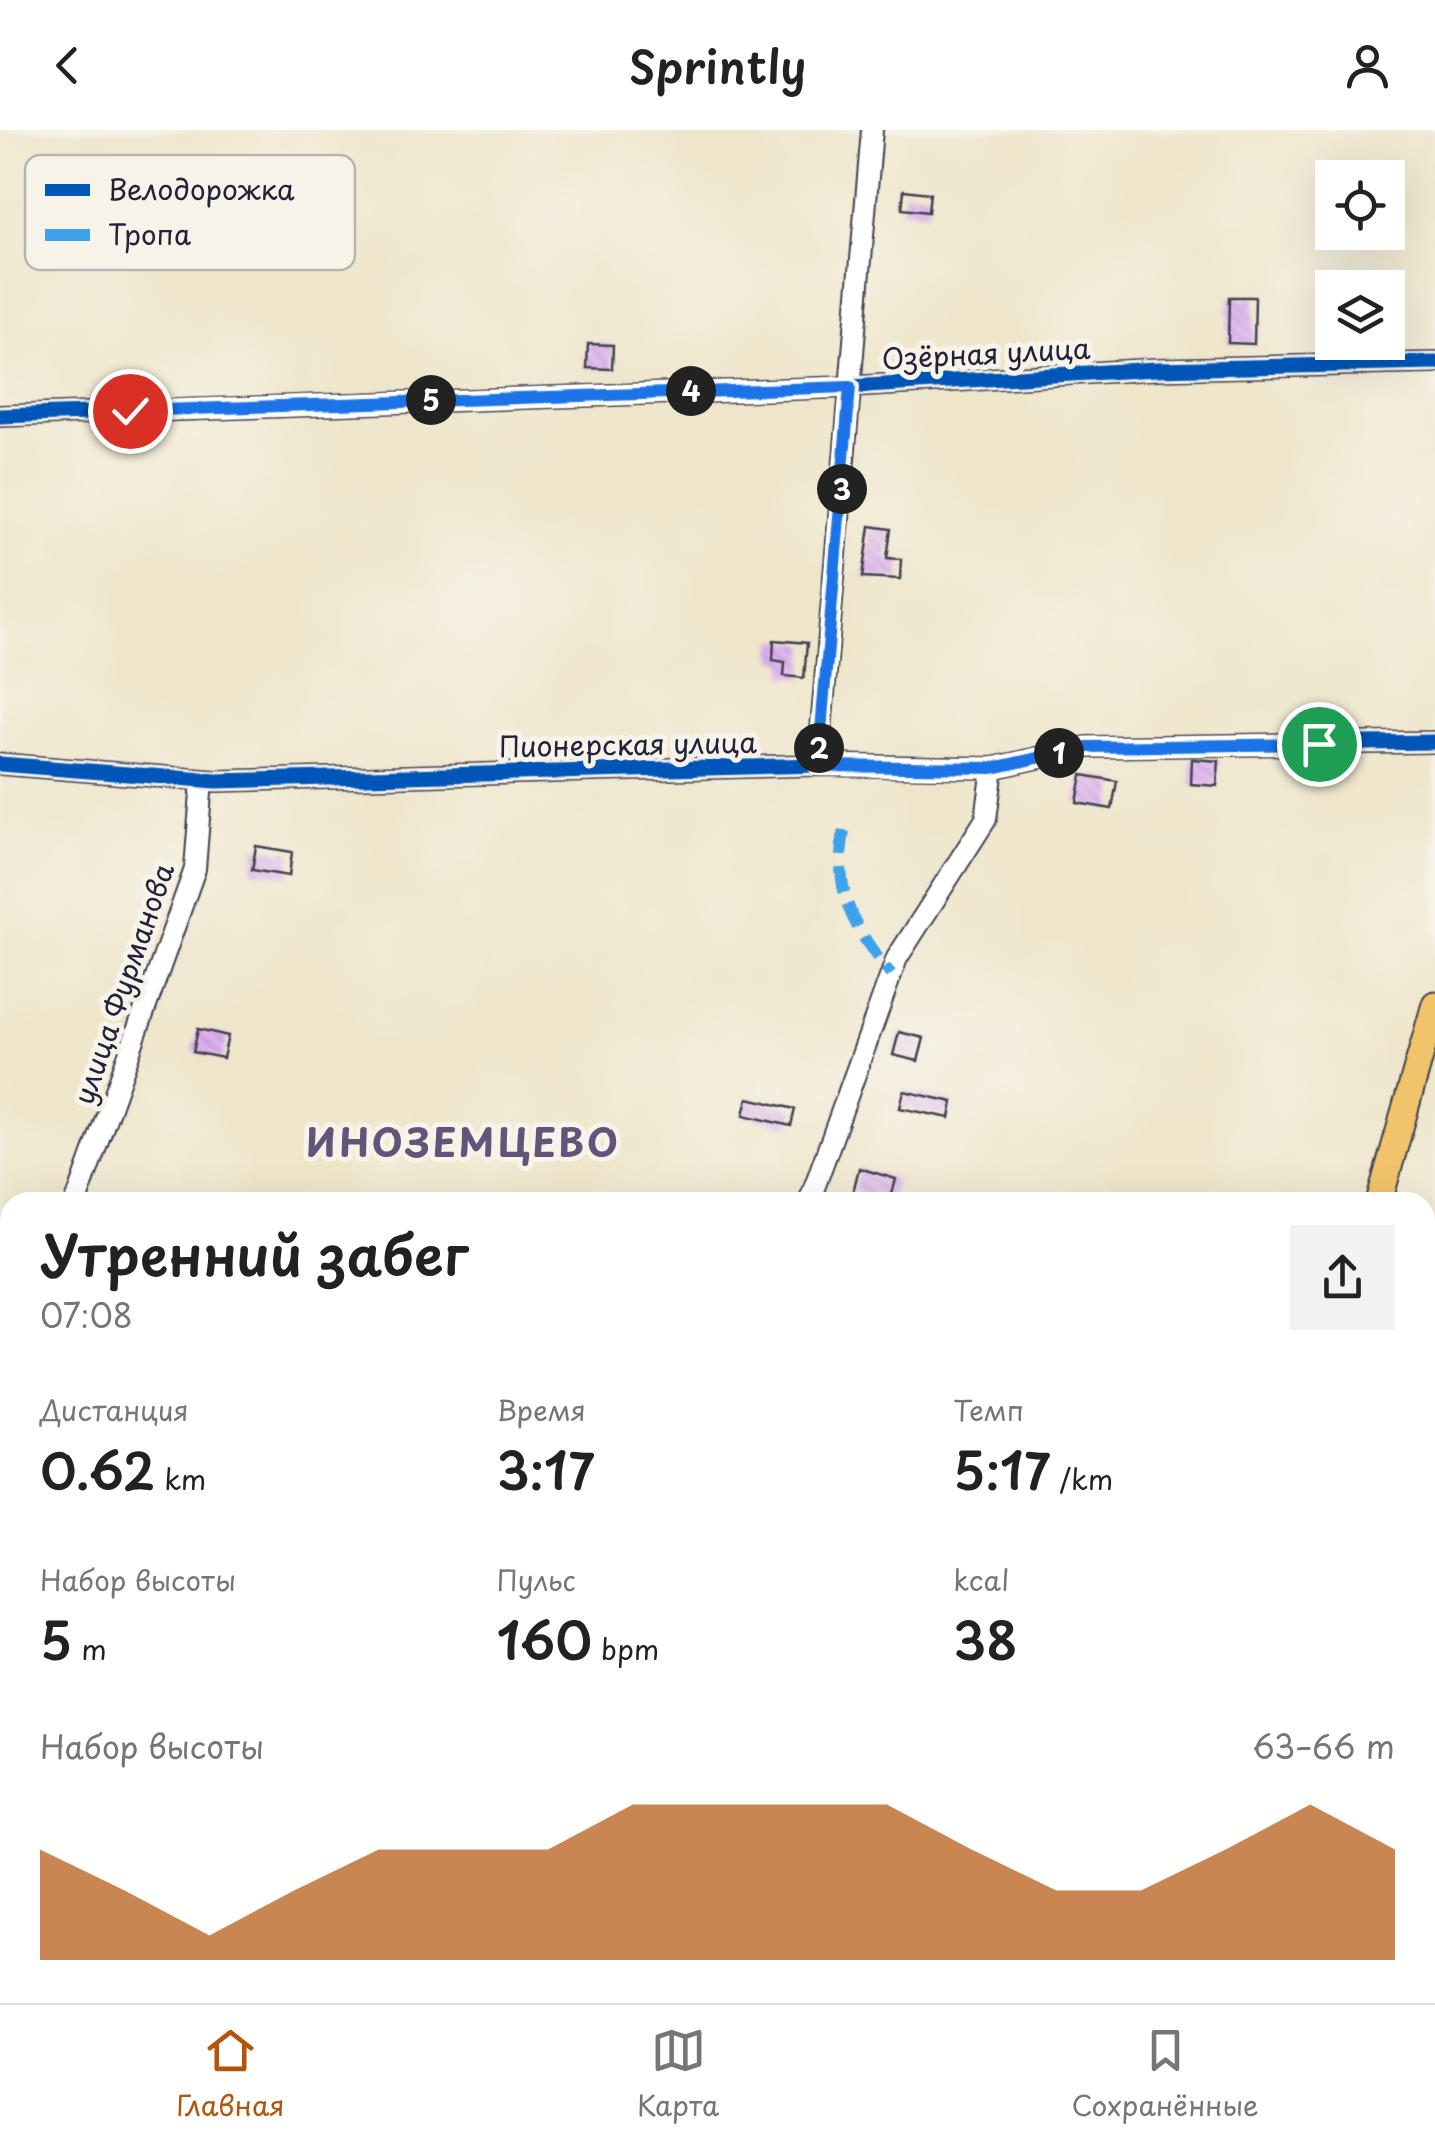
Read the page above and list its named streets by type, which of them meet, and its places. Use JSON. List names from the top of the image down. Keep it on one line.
{"streets":{"street":["Озёрная улица","Пионерская улица","улица Фурманова"]},"crossings":[["Пионерская улица","улица Фурманова"]],"districts":["ИНОЗЕМЦЕВО"],"legend":["Велодорожка","Тропа"],"page":{"header":"Sprintly","pins":["4","5","3","2","1"],"heading":["Утренний забег","07:08"],"stats":[["Дистанция","0.62 km"],["Время","3:17"],["Темп","5:17 /km"],["Набор высоты","5 m"],["Пульс","160 bpm"],["kcal","38"]],"chart":["Набор высоты","63–66 m"],"tabs":["Главная","Карта","Сохранённые"]}}
